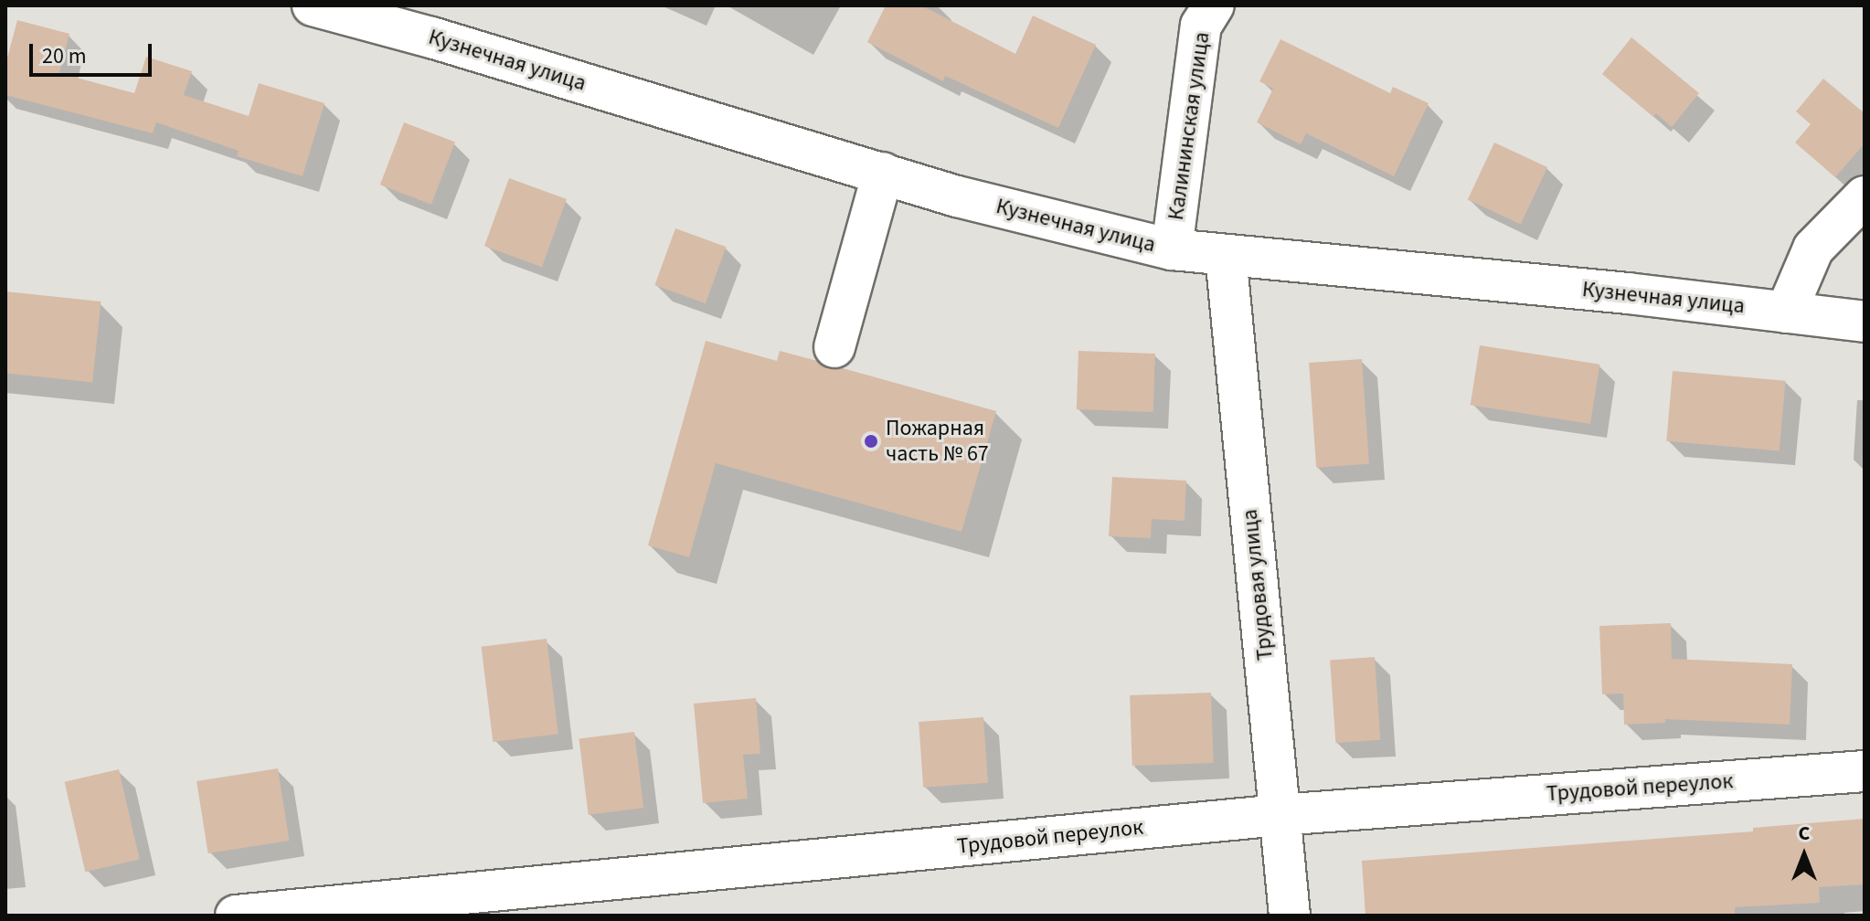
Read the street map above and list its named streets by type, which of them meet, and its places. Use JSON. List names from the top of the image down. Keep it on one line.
{"streets":{"street":["Кузнечная улица","Калининская улица","Трудовая улица","Трудовой переулок"]},"crossings":[["Кузнечная улица","Калининская улица"],["Кузнечная улица","Трудовая улица"],["Трудовая улица","Трудовой переулок"]],"places":["Пожарная часть № 67"],"scale_bar":"20 m","north":"top"}
